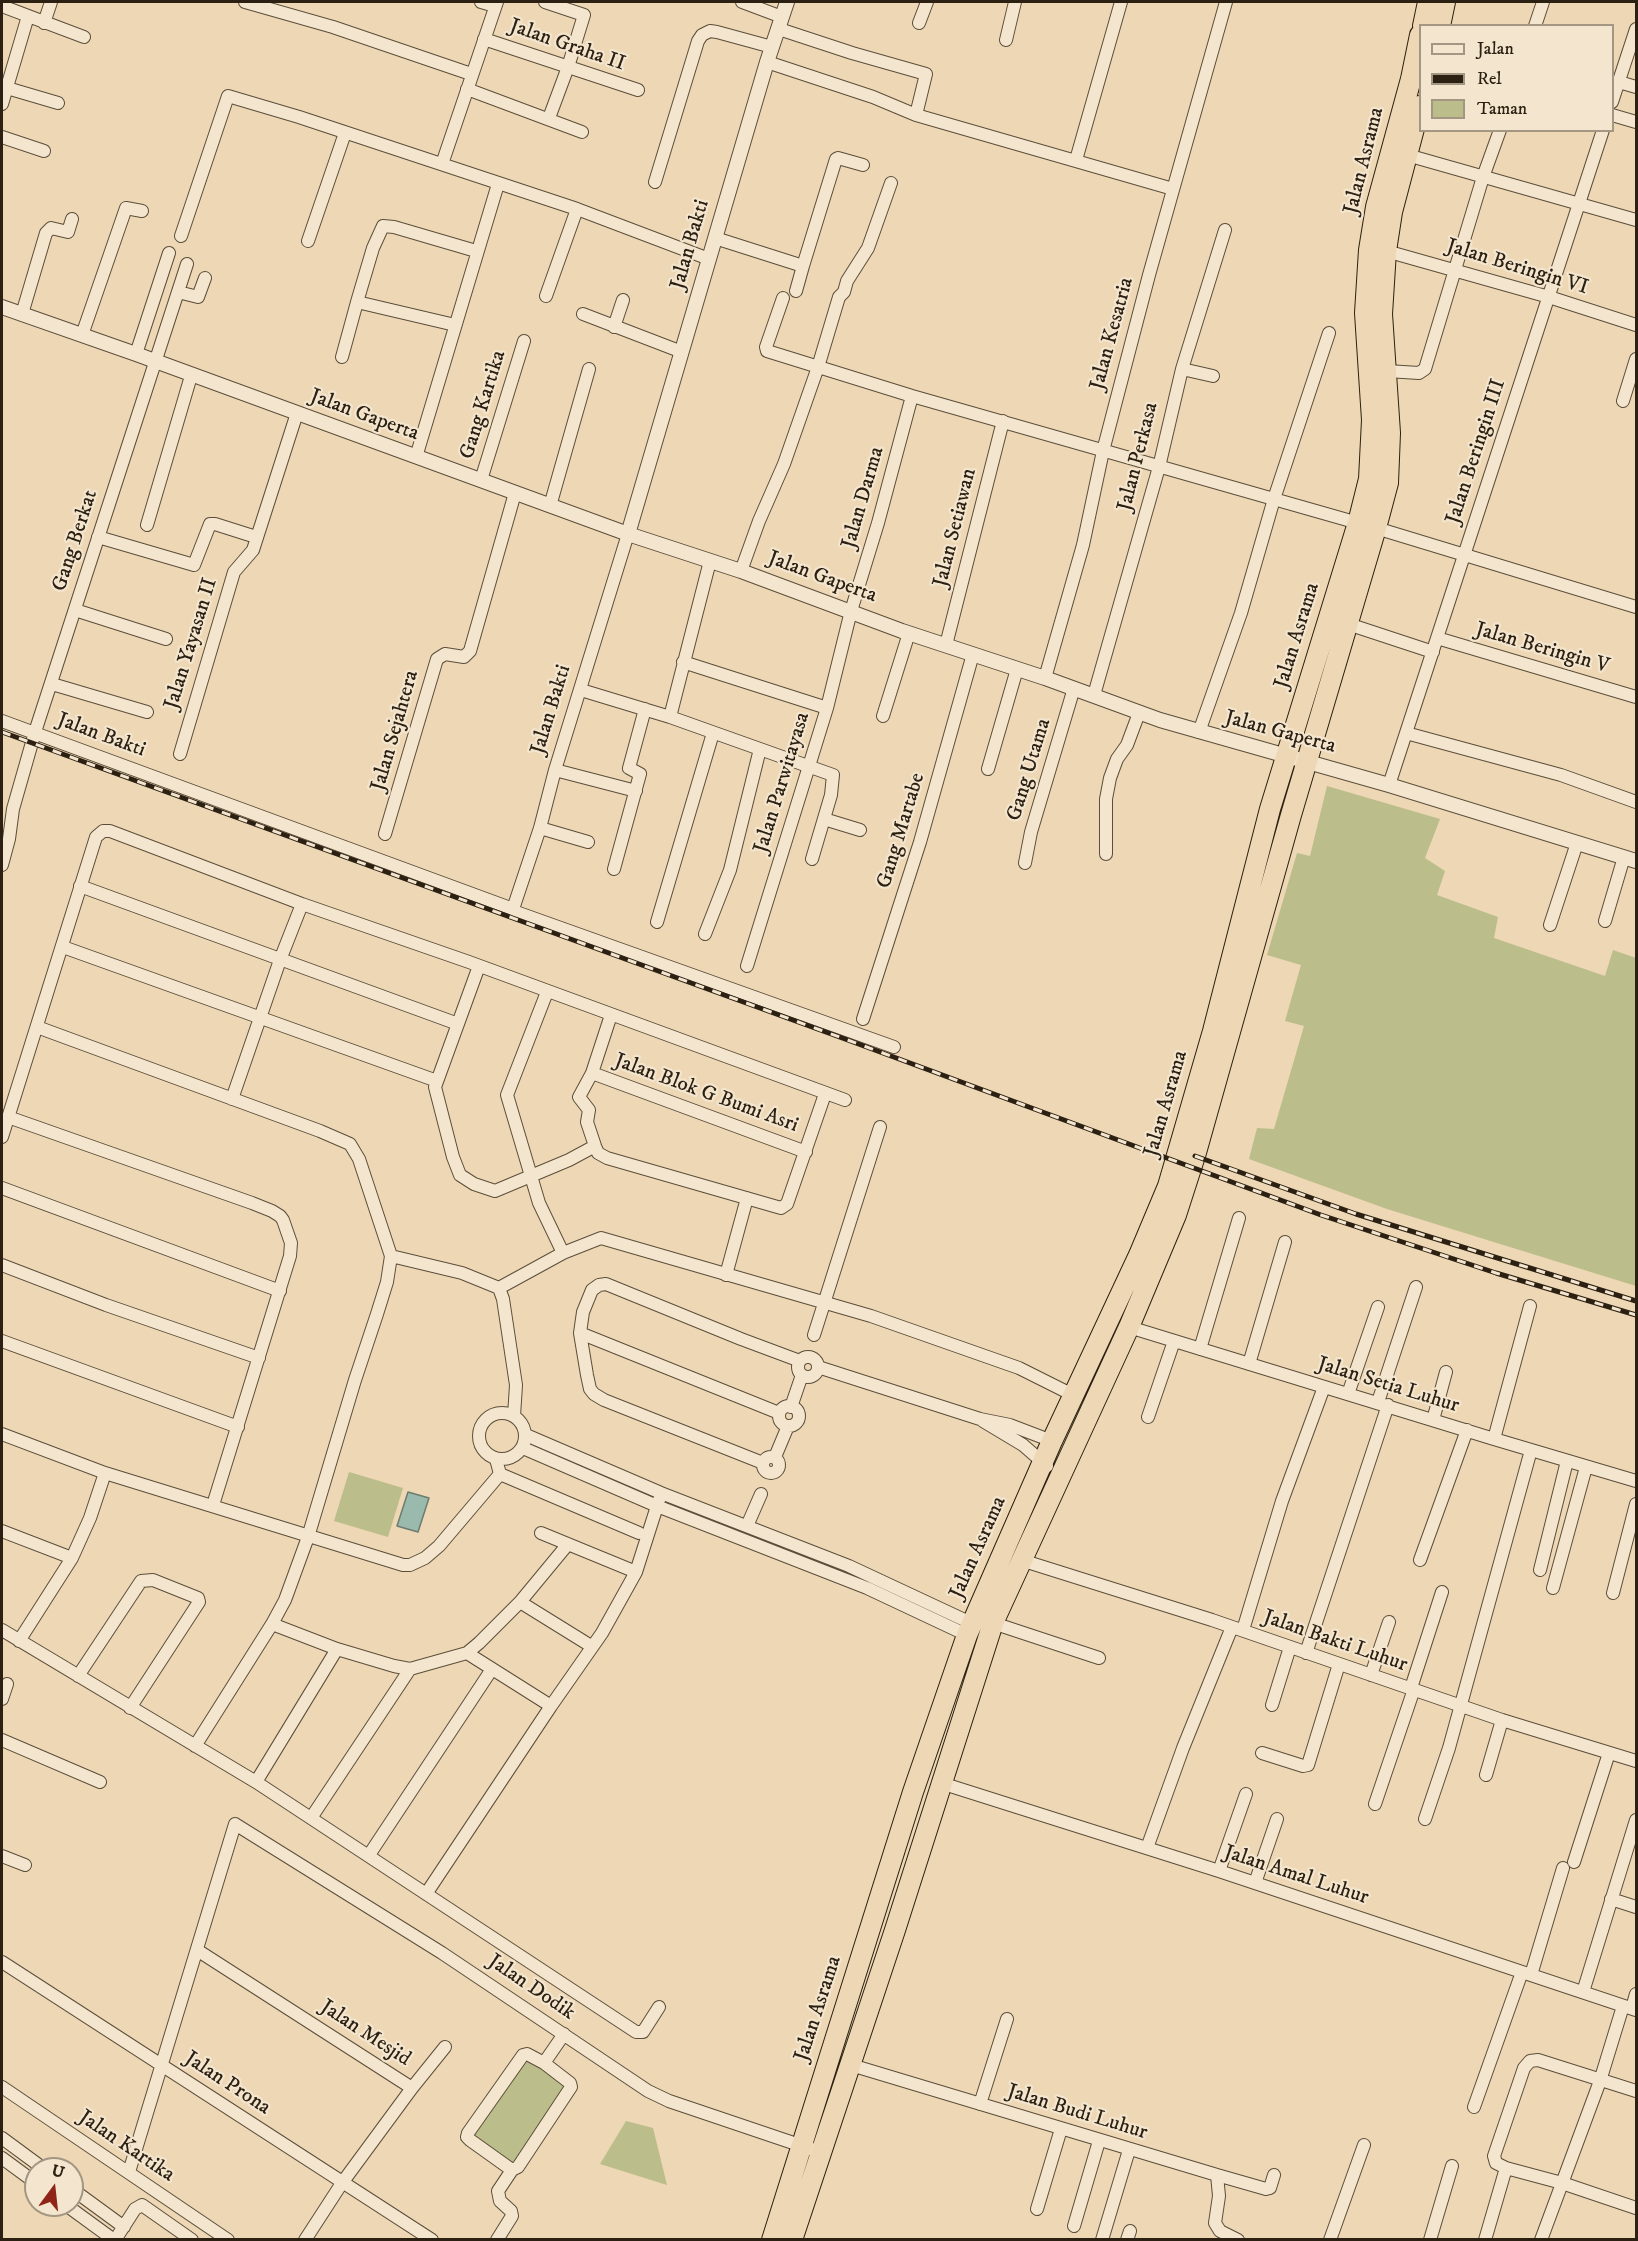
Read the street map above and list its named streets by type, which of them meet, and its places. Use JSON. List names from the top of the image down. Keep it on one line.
{"streets":{"highway":["Jalan Asrama"],"street":["Jalan Graha II","Jalan Bakti","Jalan Beringin VI","Jalan Kesatria","Gang Kartika","Jalan Gaperta","Jalan Beringin III","Jalan Perkasa","Jalan Darma","Jalan Setiawan","Gang Berkat","Jalan Yayasan II","Jalan Beringin V","Jalan Sejahtera","Gang Utama","Jalan Parwitayasa","Gang Martabe","Jalan Blok G Bumi Asri","Jalan Setia Luhur","Jalan Bakti Luhur","Jalan Amal Luhur","Jalan Dodik","Jalan Mesjid","Jalan Prona","Jalan Budi Luhur","Jalan Kartika"]},"crossings":[["Jalan Asrama","Jalan Beringin VI"],["Jalan Asrama","Jalan Gaperta"],["Jalan Asrama","Jalan Setia Luhur"],["Jalan Asrama","Jalan Bakti Luhur"],["Jalan Asrama","Jalan Amal Luhur"],["Jalan Asrama","Jalan Dodik"],["Jalan Asrama","Jalan Budi Luhur"],["Jalan Bakti","Jalan Gaperta"],["Jalan Bakti","Gang Berkat"],["Jalan Beringin VI","Jalan Beringin III"],["Jalan Kesatria","Jalan Gaperta"],["Gang Kartika","Jalan Gaperta"],["Jalan Gaperta","Jalan Beringin III"],["Jalan Gaperta","Jalan Perkasa"],["Jalan Gaperta","Jalan Darma"],["Jalan Gaperta","Jalan Setiawan"],["Jalan Gaperta","Gang Berkat"],["Jalan Gaperta","Jalan Yayasan II"],["Jalan Gaperta","Jalan Sejahtera"],["Jalan Gaperta","Gang Utama"],["Jalan Gaperta","Jalan Parwitayasa"],["Jalan Gaperta","Gang Martabe"],["Jalan Beringin III","Jalan Beringin V"],["Jalan Darma","Jalan Parwitayasa"],["Jalan Dodik","Jalan Mesjid"],["Jalan Mesjid","Jalan Prona"]],"legend":["Jalan","Rel","Taman"],"north":"top"}
